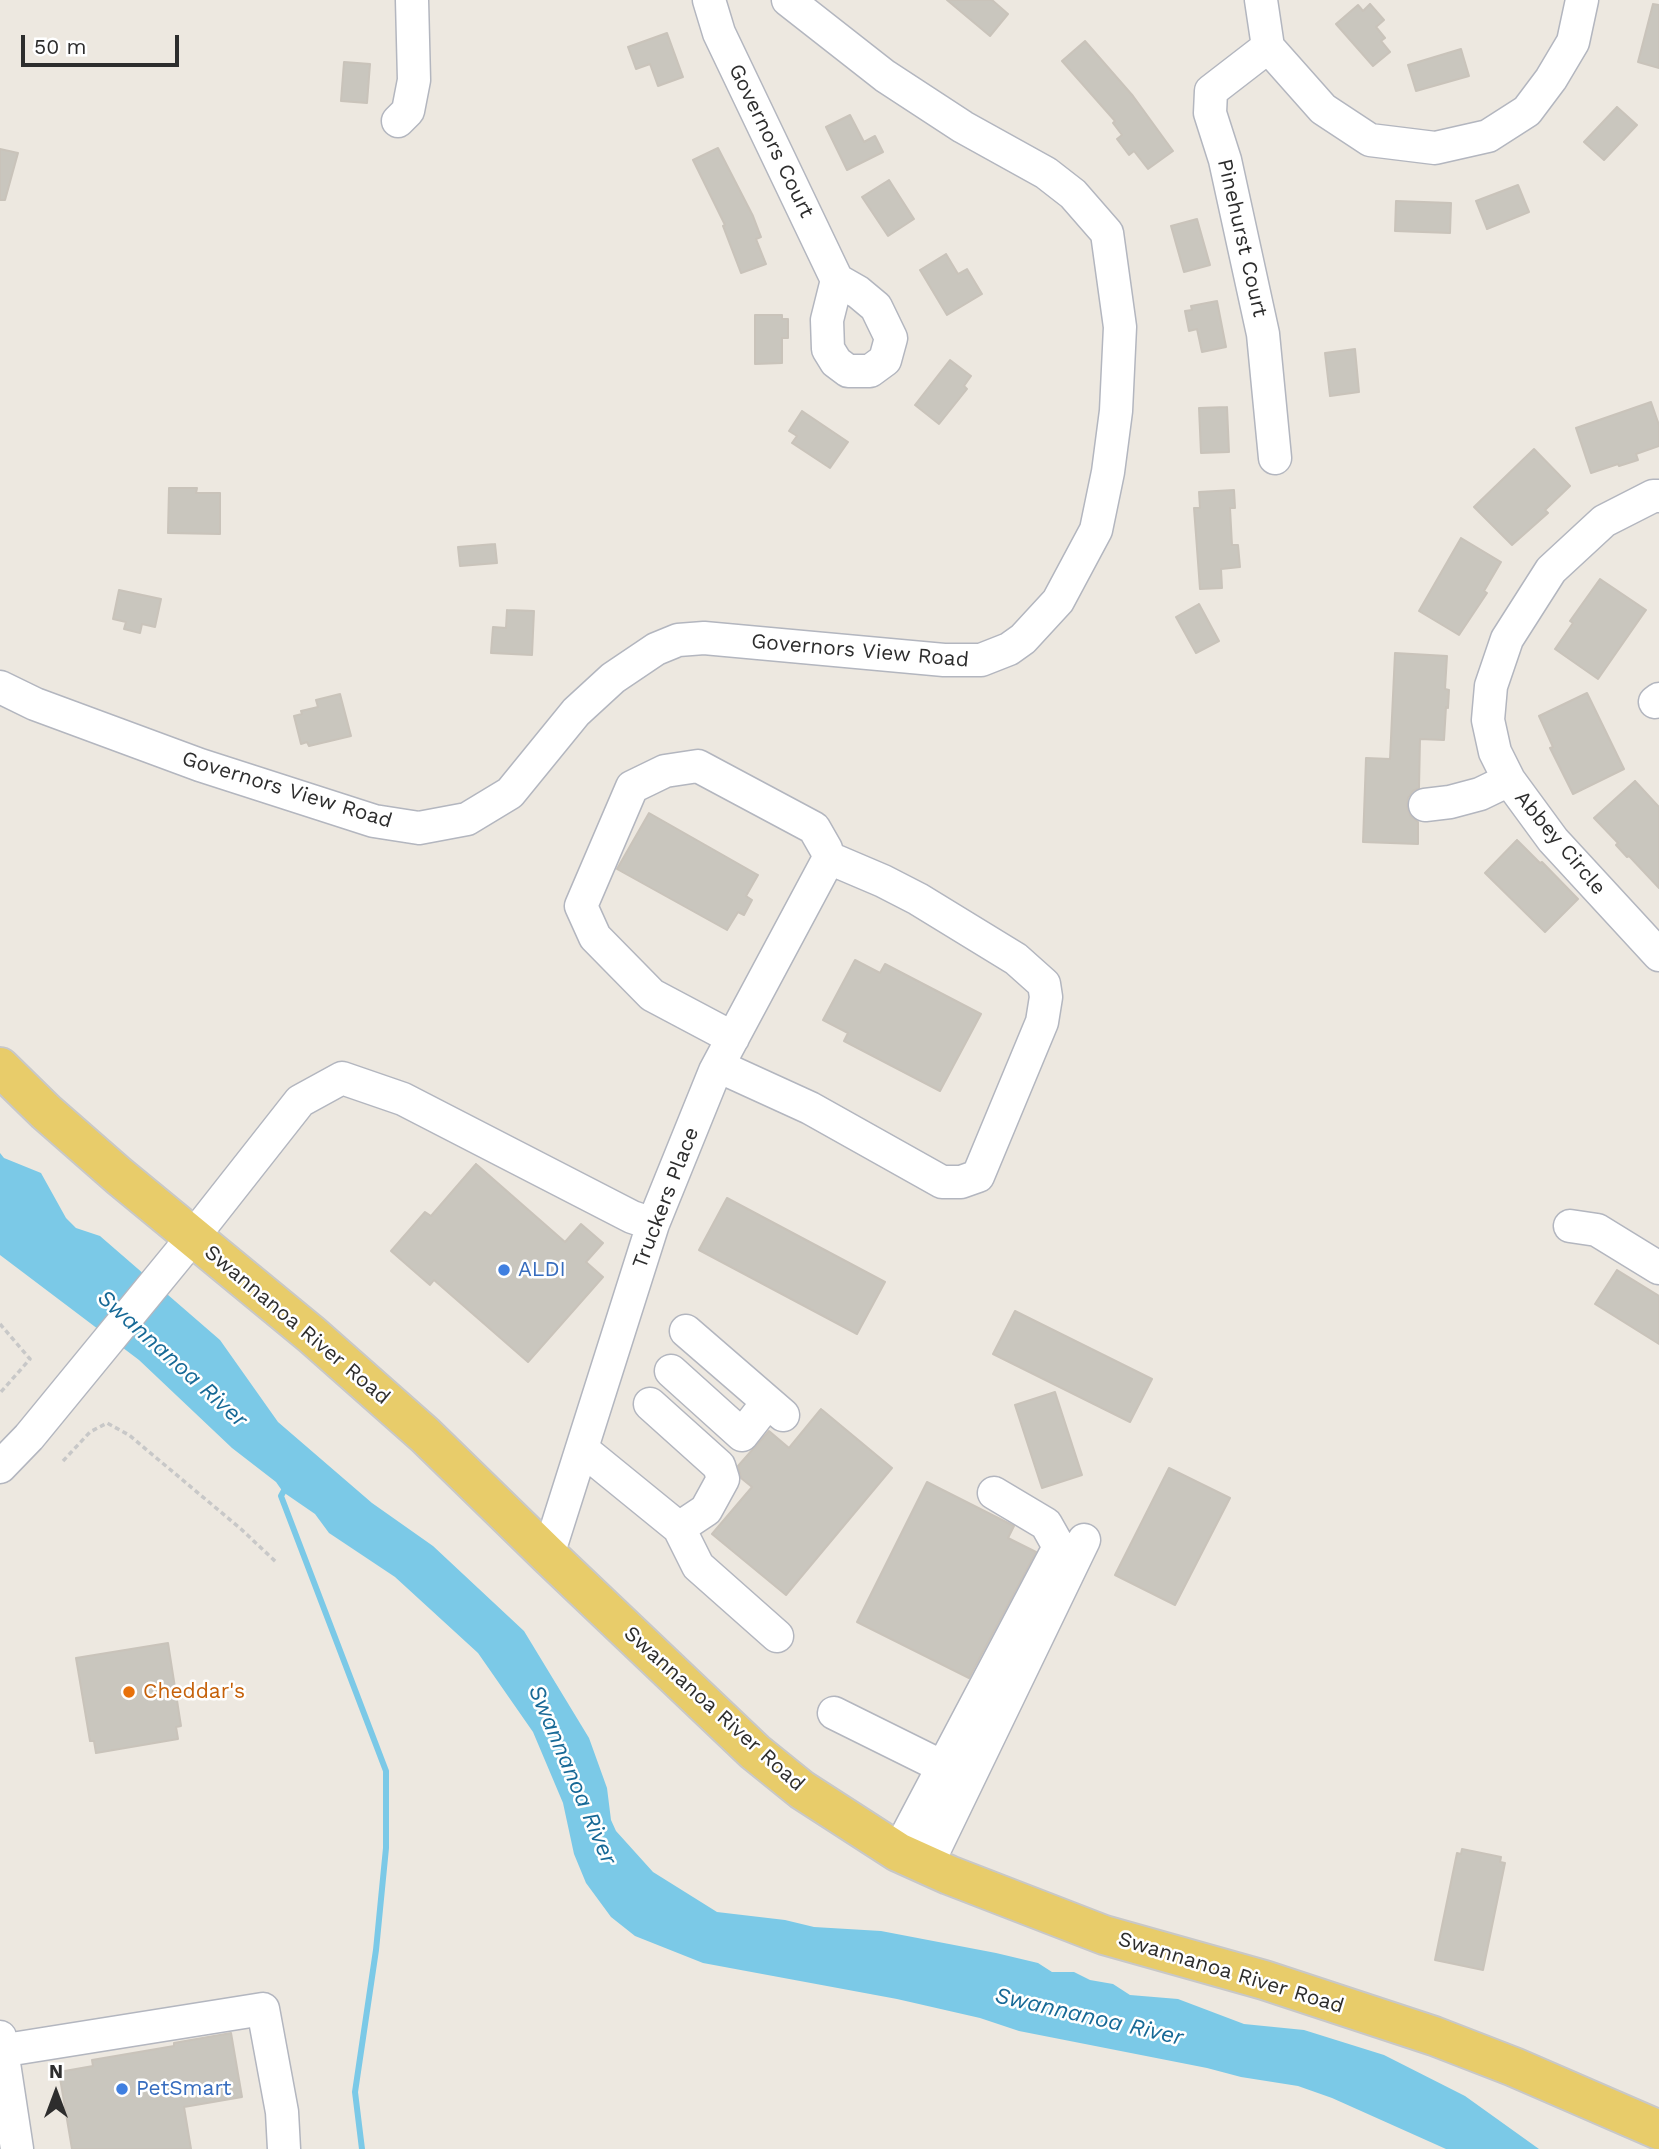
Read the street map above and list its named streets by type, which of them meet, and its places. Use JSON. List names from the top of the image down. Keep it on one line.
{"streets":{"main road":["Swannanoa River Road"],"street":["Governors Court","Pinehurst Court","Governors View Road","Abbey Circle","Truckers Place"]},"crossings":[["Truckers Place","Swannanoa River Road"]],"water":["Swannanoa River"],"places":["ALDI","Cheddar's","PetSmart"],"scale_bar":"50 m","north":"top"}
